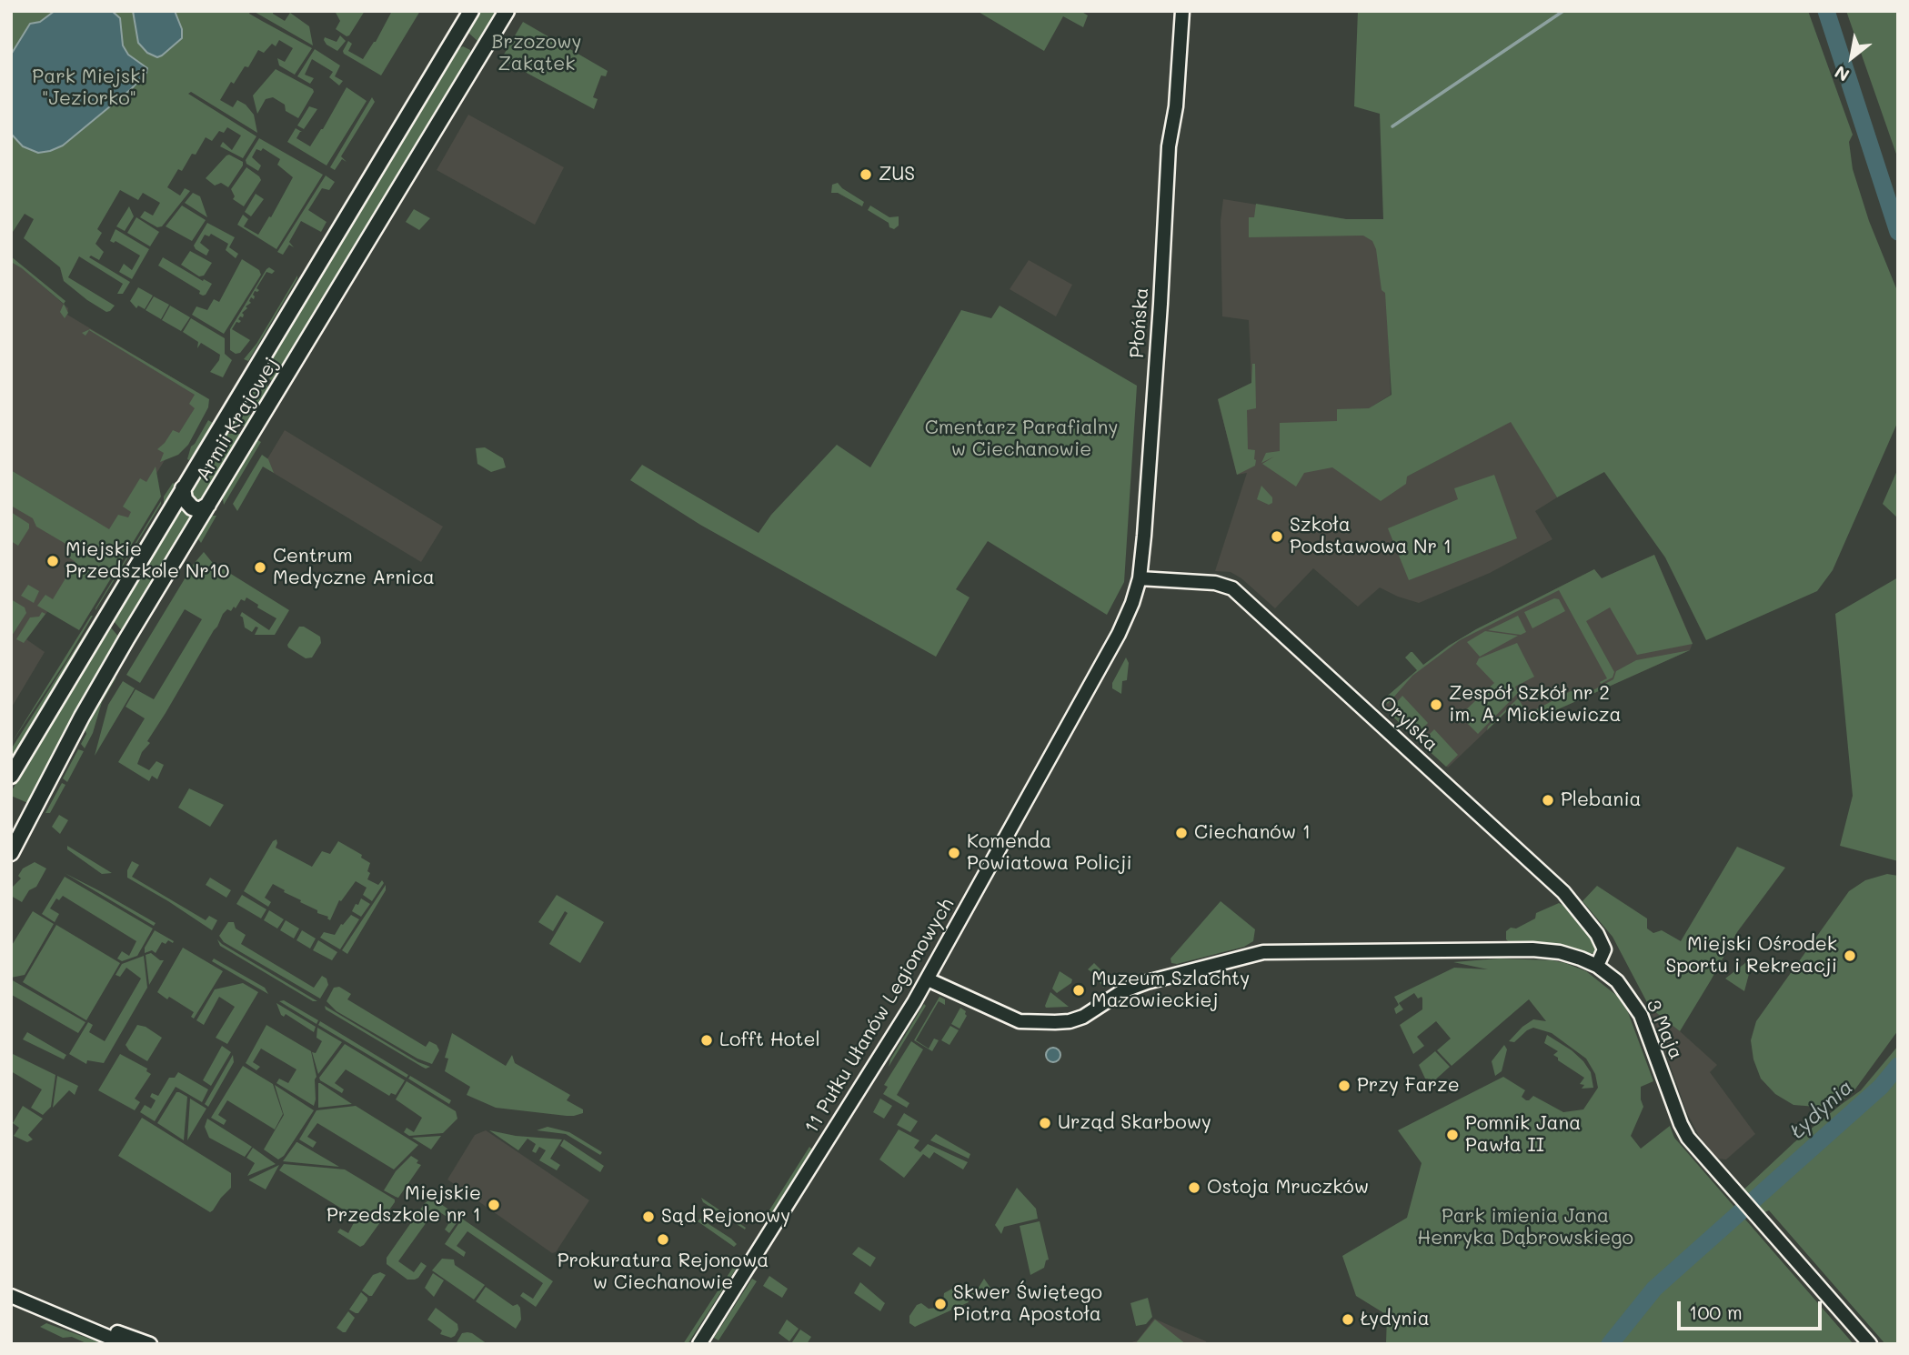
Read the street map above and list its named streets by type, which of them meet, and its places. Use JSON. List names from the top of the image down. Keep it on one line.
{"streets":{"main road":["Armii Krajowej"],"street":["Płońska","Orylska","11 Pułku Ułanów Legionowych","3 Maja"]},"crossings":[["Płońska","Orylska"],["Płońska","11 Pułku Ułanów Legionowych"],["Orylska","3 Maja"],["11 Pułku Ułanów Legionowych","3 Maja"]],"water":["Łydynia"],"parks":["Brzozowy Zakątek","Park Miejski \"Jeziorko\"","Cmentarz Parafialny w Ciechanowie","Park imienia Jana Henryka Dąbrowskiego"],"places":["ZUS","Szkoła Podstawowa Nr 1","Miejskie Przedszkole Nr10","Centrum Medyczne Arnica","Zespół Szkół nr 2 im. A. Mickiewicza","Plebania","Ciechanów 1","Komenda Powiatowa Policji","Miejski Ośrodek Sportu i Rekreacji","Muzeum Szlachty Mazowieckiej","Lofft Hotel","Przy Farze","Urząd Skarbowy","Pomnik Jana Pawła II","Ostoja Mruczków","Miejskie Przedszkole nr 1","Sąd Rejonowy","Prokuratura Rejonowa w Ciechanowie","Skwer Świętego Piotra Apostoła","Łydynia"],"scale_bar":"100 m","north":"bottom left"}
